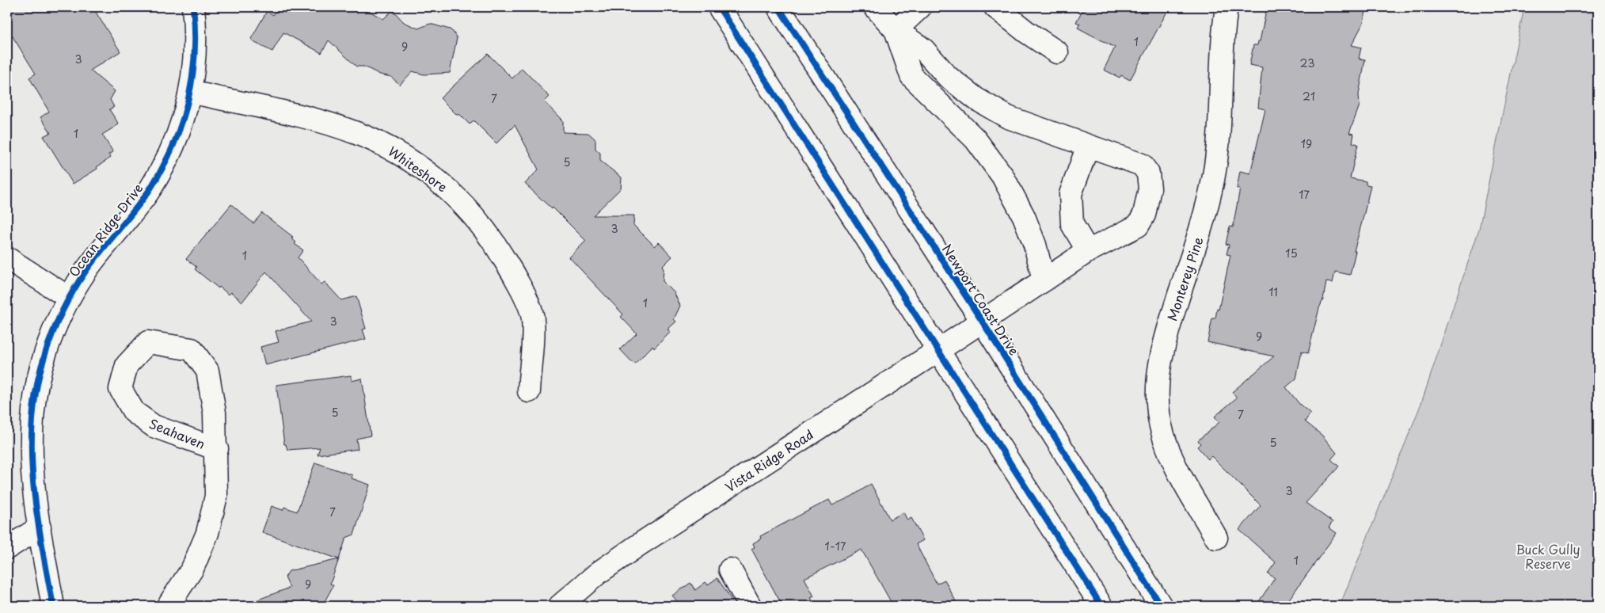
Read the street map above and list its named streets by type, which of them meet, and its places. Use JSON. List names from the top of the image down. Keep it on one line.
{"streets":{"street":["Whiteshore","Ocean Ridge Drive","Monterey Pine","Newport Coast Drive","Seahaven","Vista Ridge Road"]},"crossings":[["Whiteshore","Ocean Ridge Drive"],["Newport Coast Drive","Vista Ridge Road"]],"parks":["Buck Gully Reserve"],"house_numbers":["1","9","3","23","21","7","1","19","5","17","3","15","1","11","1","3","9","5","7","5","3","7","1-17","1","9"]}
